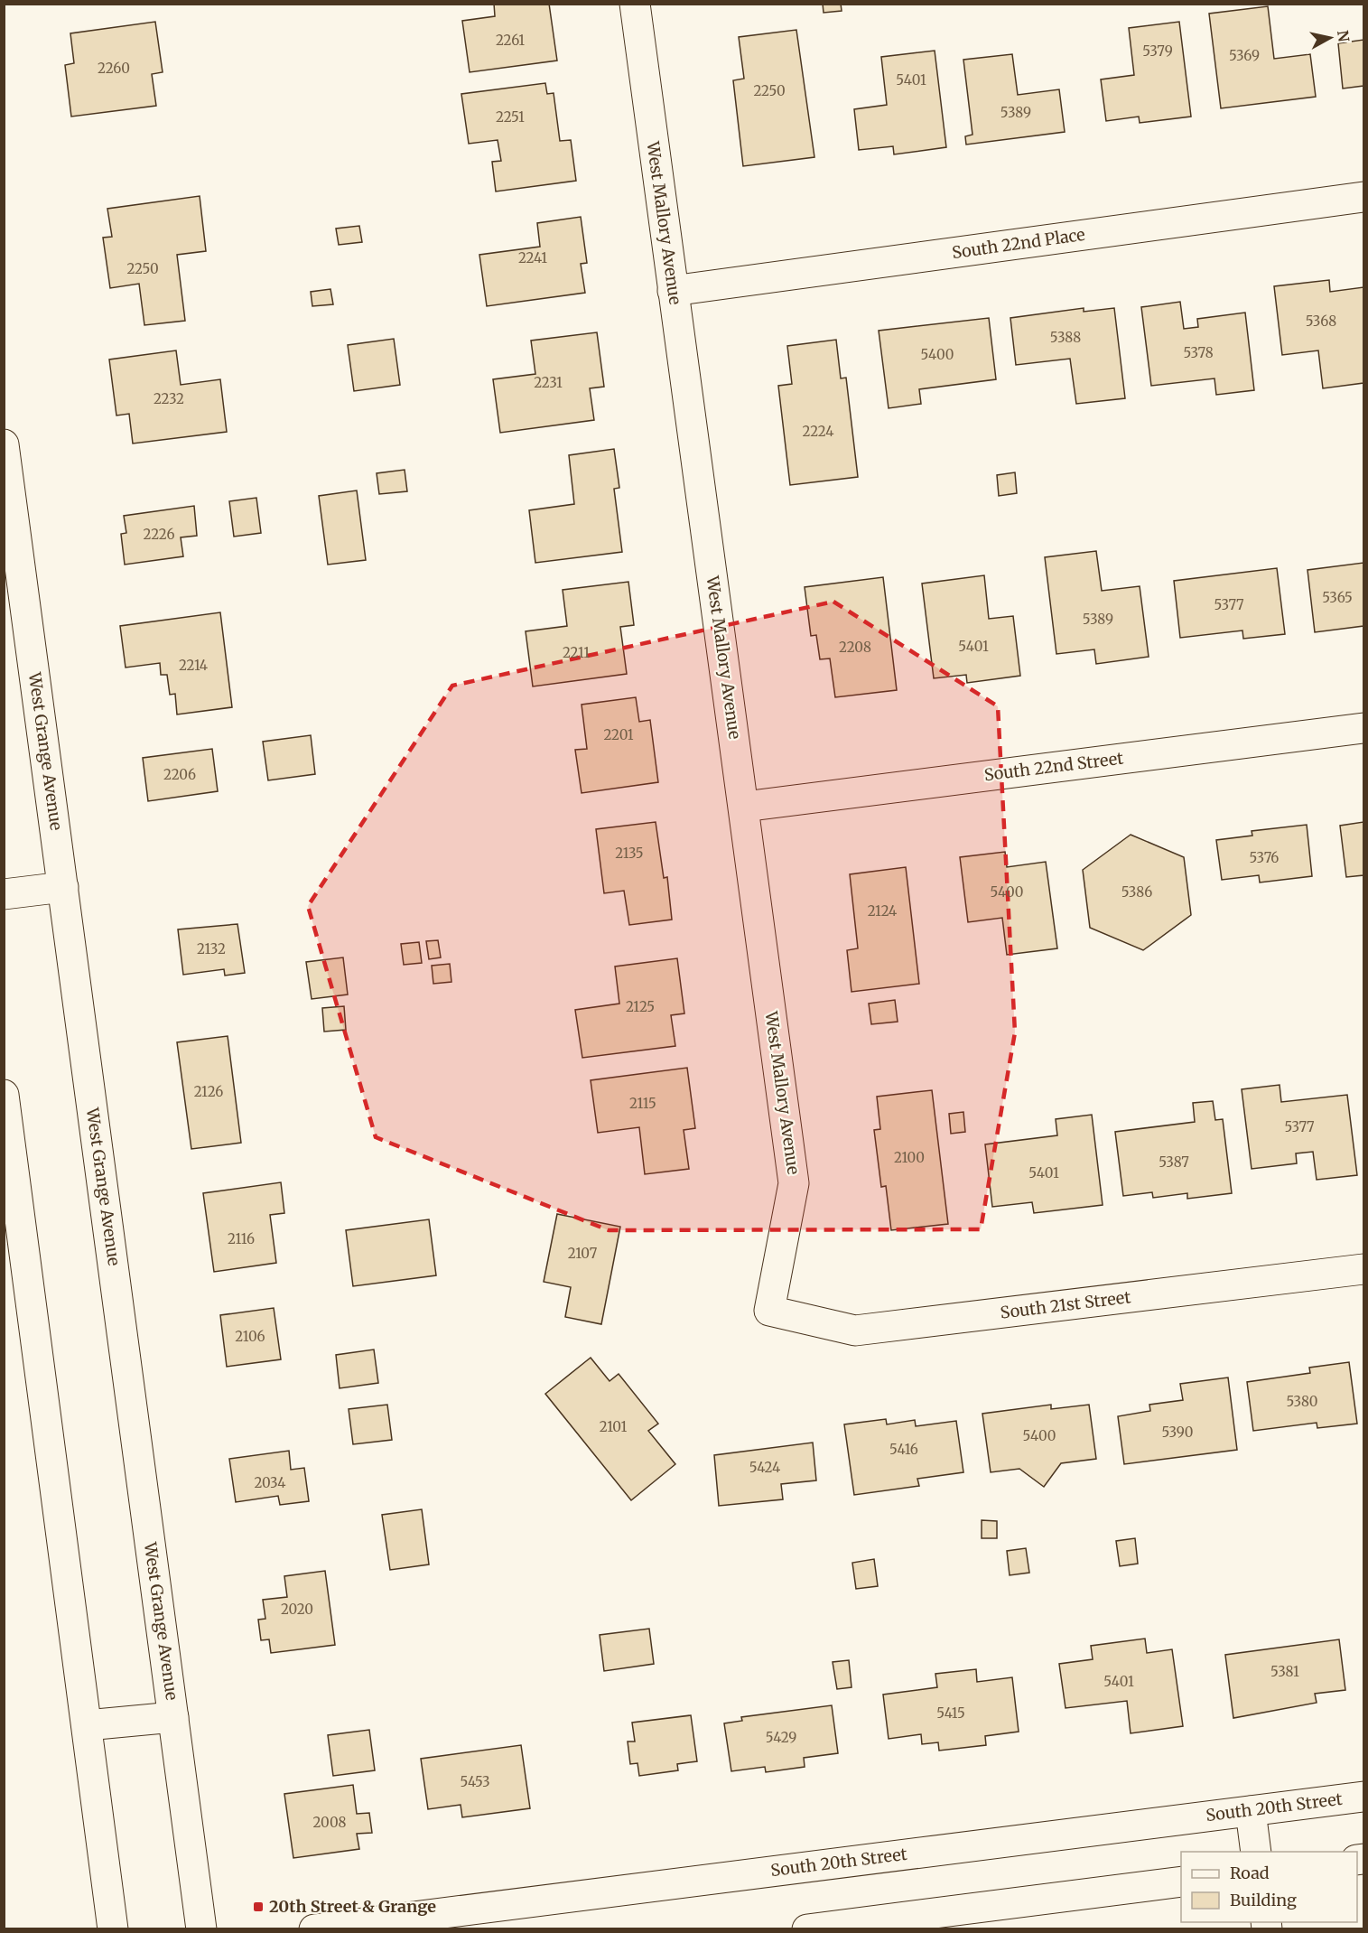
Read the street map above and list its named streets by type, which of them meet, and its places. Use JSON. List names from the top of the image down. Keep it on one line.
{"streets":{"street":["West Mallory Avenue","South 22nd Place","West Grange Avenue","South 22nd Street","South 21st Street","South 20th Street"]},"crossings":[["West Mallory Avenue","South 22nd Place"],["West Mallory Avenue","South 22nd Street"],["West Mallory Avenue","South 21st Street"]],"places":{"transit":["20th Street & Grange"]},"house_numbers":["2261","5379","5369","2260","5401","2250","5389","2251","2241","2250","5368","5388","5378","5400","2231","2232","2224","2226","5365","5377","5389","5401","2208","2211","2214","2201","2206","2135","5376","5400","5386","2124","2132","2125","2126","2115","5377","2100","5387","5401","2116","2107","2106","5380","2101","5390","5400","5416","5424","2034","2020","5381","5401","5415","5429","5453","2008"],"legend":["Road","Building"],"north":"right"}
